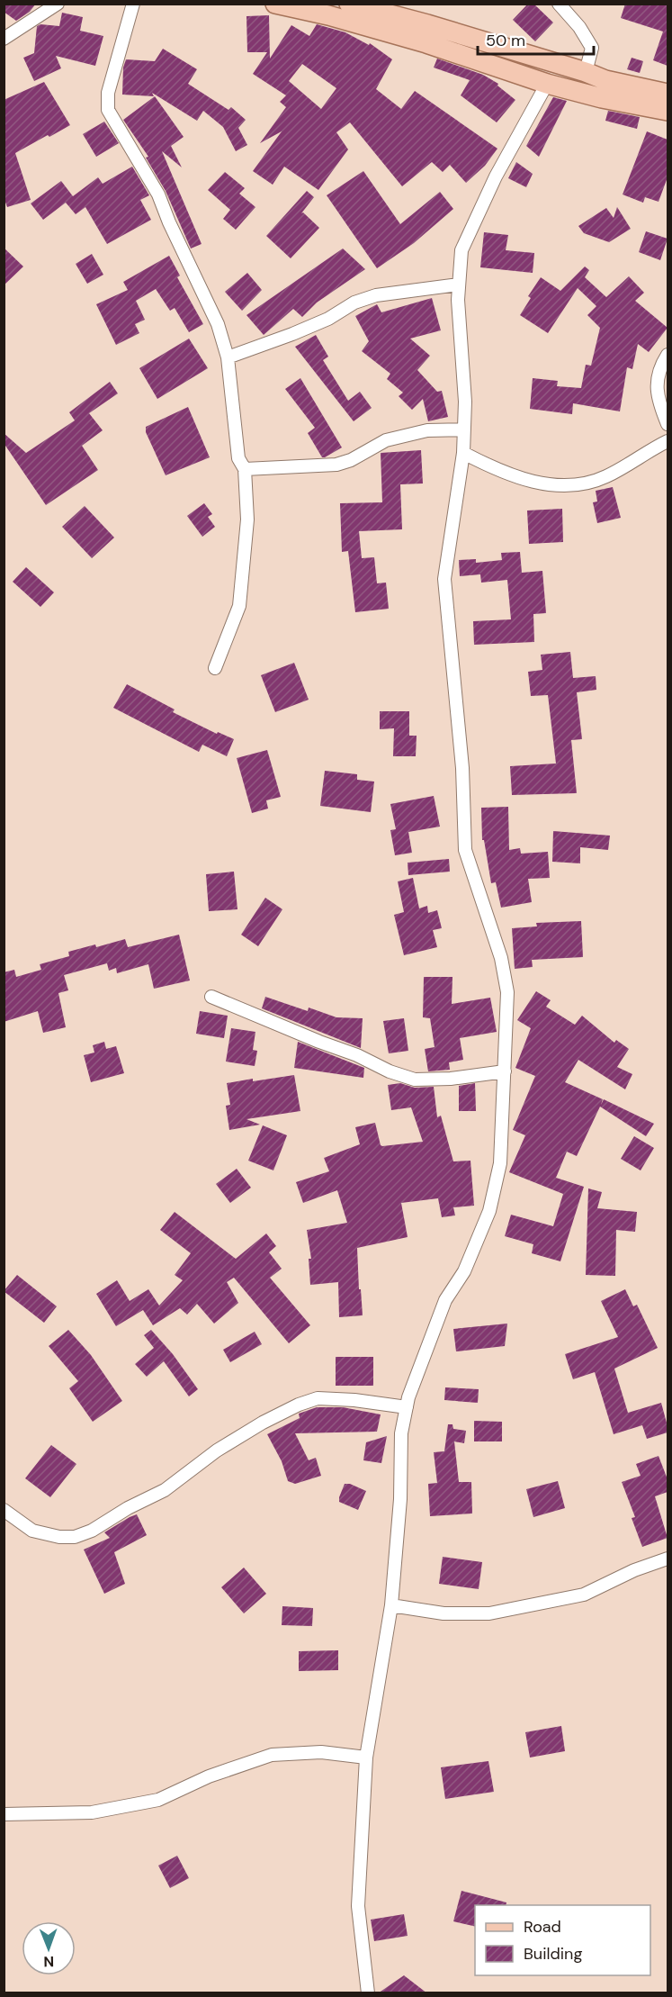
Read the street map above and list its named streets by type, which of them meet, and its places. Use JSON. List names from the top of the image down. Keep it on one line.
{"legend":["Road","Building"],"scale_bar":"50 m","north":"bottom"}
